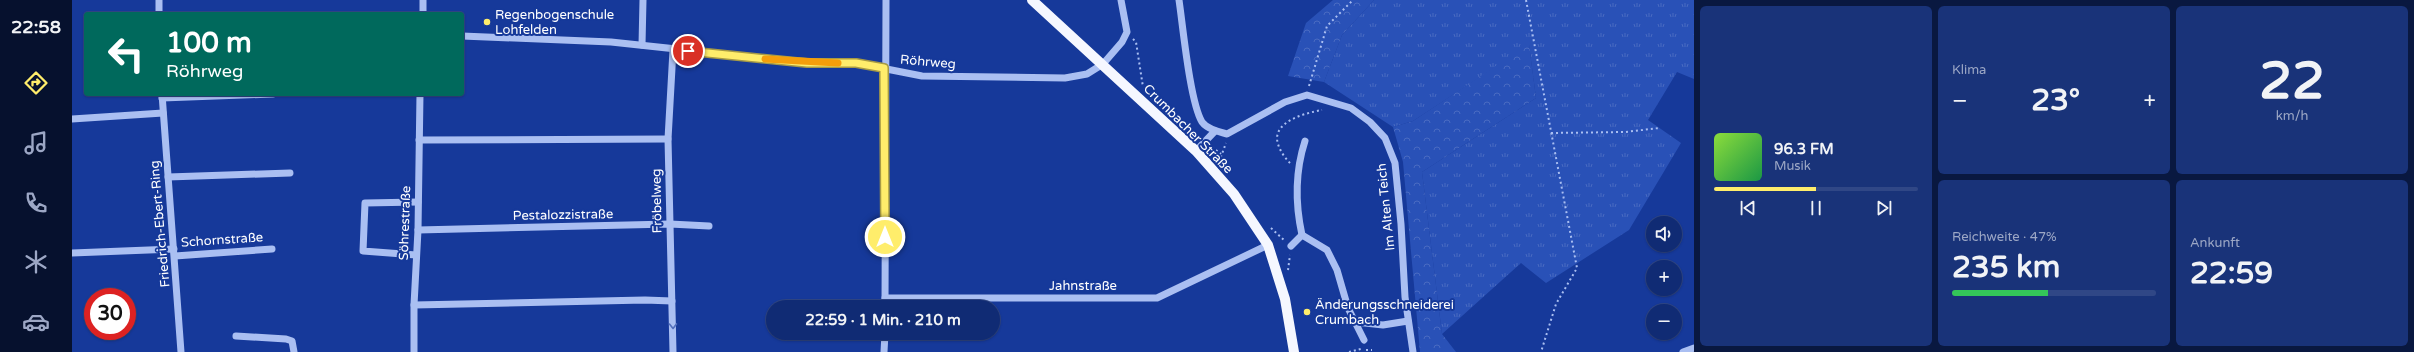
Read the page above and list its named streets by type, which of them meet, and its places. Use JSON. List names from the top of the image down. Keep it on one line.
{"streets":{"main road":["Crumbacher Straße"],"street":["Röhrweg","Fröbelweg","Im Alten Teich","Pestalozzistraße","Söhrestraße","Friedrich-Ebert-Ring","Schornstraße","Jahnstraße"]},"crossings":[["Röhrweg","Crumbacher Straße"],["Röhrweg","Fröbelweg"],["Crumbacher Straße","Jahnstraße"],["Fröbelweg","Pestalozzistraße"],["Pestalozzistraße","Söhrestraße"],["Friedrich-Ebert-Ring","Schornstraße"]],"places":["Regenbogenschule Lohfelden","Änderungsschneiderei Crumbach"],"page":{"tabs":"22:58","tile":["Klima",["22","km/h"],["Reichweite · 47%","235 km"],["Ankunft","22:59"]],"turn":["100 m","Röhrweg"],"heat":["−","23°","+"],"song":["96.3 FM","Musik"],"map_buttons":["+","−"],"limit":"30","trip":"22:59 · 1 Min. · 210 m"}}
